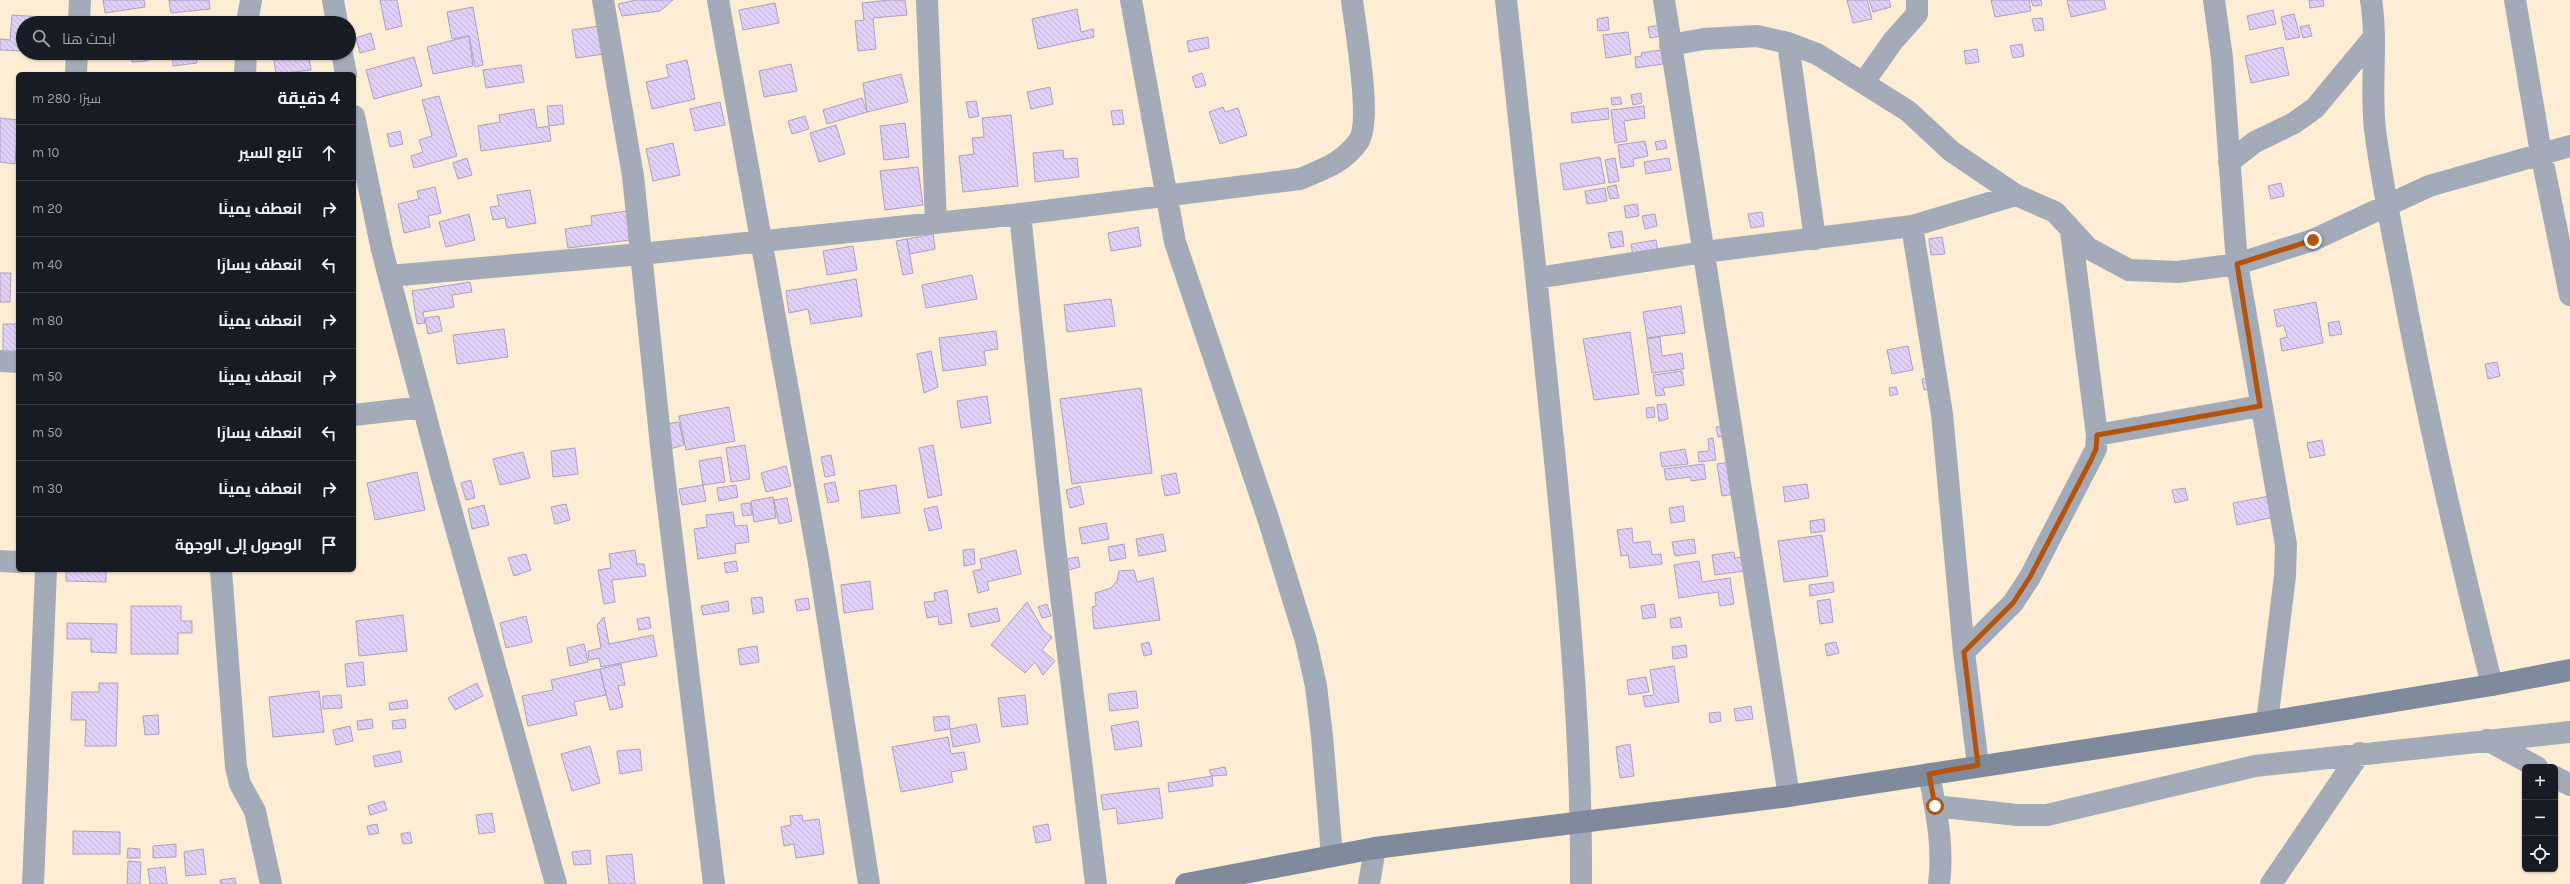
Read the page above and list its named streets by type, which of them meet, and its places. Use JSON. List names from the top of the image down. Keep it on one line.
{"page":{"search":"ابحث هنا","heading":["4 دقيقة","سيرًا · 280 m"],"list":[["تابع السير","10 m"],["انعطف يمينًا","20 m"],["انعطف يسارًا","40 m"],["انعطف يمينًا","80 m"],["انعطف يمينًا","50 m"],["انعطف يسارًا","50 m"],["انعطف يمينًا","30 m"],"الوصول إلى الوجهة"],"map_buttons":["+","−"]}}
